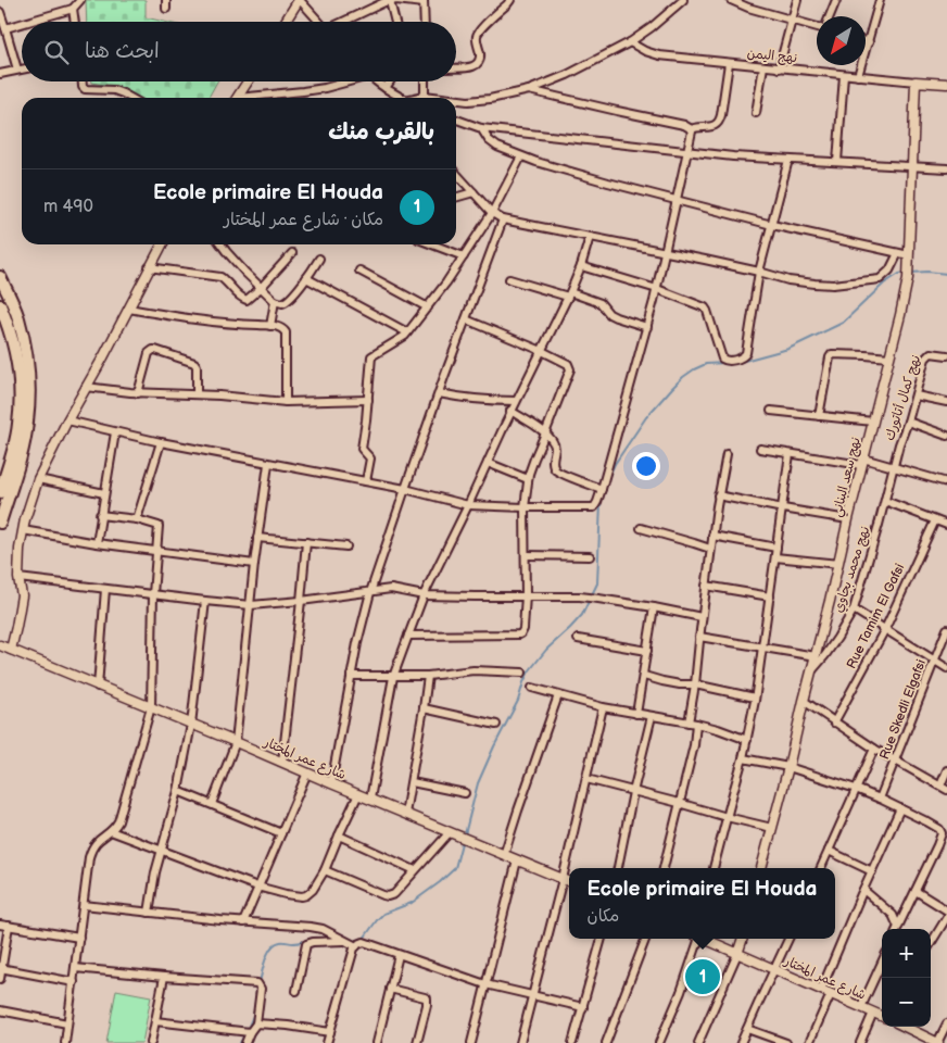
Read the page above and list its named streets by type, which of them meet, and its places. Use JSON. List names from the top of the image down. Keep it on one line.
{"streets":{"street":["نهج اليمن","نهج كمال أتاتورك","نهج سعد البناني","نهج محمد بجاوي","Rue Tamim El Gafsi","Rue Skedli Elgafsi","شارع عمر المختار"]},"crossings":[["نهج اليمن","نهج سعد البناني"],["نهج كمال أتاتورك","نهج محمد بجاوي"],["نهج سعد البناني","نهج محمد بجاوي"]],"north":"bottom left","page":{"search":"ابحث هنا","heading":"بالقرب منك","list":[{"mark":"1","name":"Ecole primaire El Houda","note":"مكان · شارع عمر المختار","value":"490 m"}],"popup":["Ecole primaire El Houda","مكان"],"map_buttons":["+","−"],"pins":"1"}}
